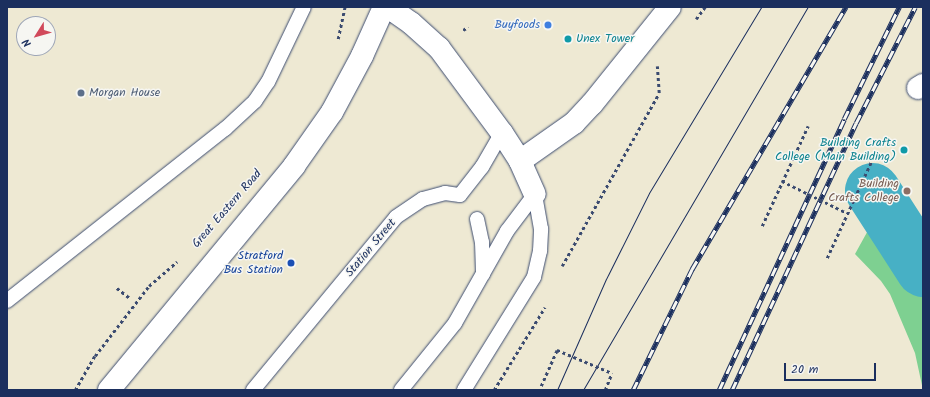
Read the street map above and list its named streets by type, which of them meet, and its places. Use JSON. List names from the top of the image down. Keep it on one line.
{"streets":{"main road":["Great Eastern Road"],"lane":["Station Street"]},"places":["Buyfoods","Unex Tower","Morgan House","Building Crafts College (Main Building)","Building Crafts College","Stratford Bus Station"],"scale_bar":"20 m","north":"bottom left"}
